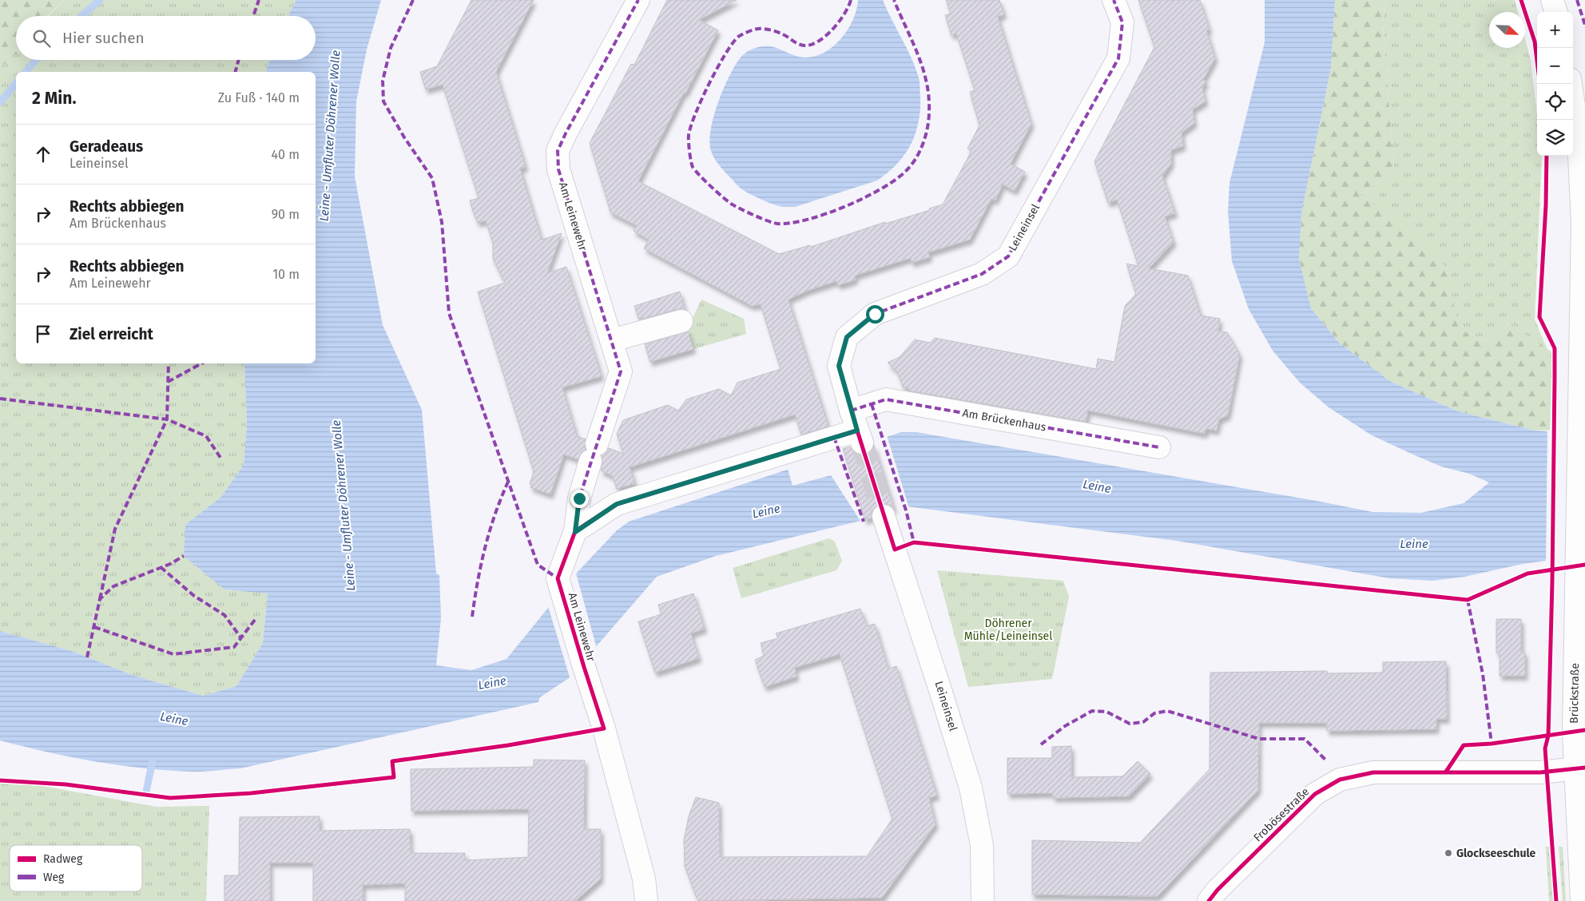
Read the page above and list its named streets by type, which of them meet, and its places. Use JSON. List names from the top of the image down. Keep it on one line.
{"streets":{"street":["Am Leinewehr","Leineinsel","Am Brückenhaus","Brückstraße","Frobösestraße"]},"crossings":[["Am Leinewehr","Am Brückenhaus"],["Leineinsel","Am Brückenhaus"],["Brückstraße","Frobösestraße"]],"water":["Leine - Umfluter Döhrener Wolle","Leine"],"parks":["Döhrener Mühle/Leineinsel"],"places":["Glockseeschule"],"legend":["Radweg","Weg"],"north":"bottom right","page":{"map_buttons":["+","−"],"search":"Hier suchen","heading":["2 Min.","Zu Fuß · 140 m"],"list":[["Geradeaus","Leineinsel","40 m"],["Rechts abbiegen","Am Brückenhaus","90 m"],["Rechts abbiegen","Am Leinewehr","10 m"],"Ziel erreicht"]}}
